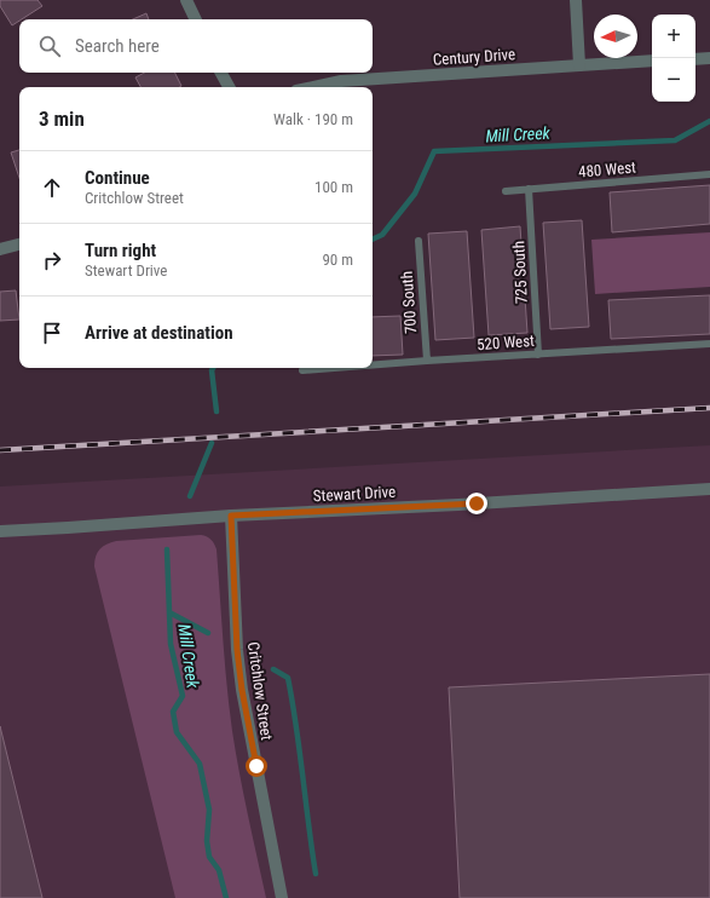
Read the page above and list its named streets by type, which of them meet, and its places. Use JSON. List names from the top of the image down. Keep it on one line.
{"streets":{"street":["Century Drive","Stewart Drive","Critchlow Street"],"lane":["480 West","725 South","700 South","520 West"]},"crossings":[["480 West","725 South"],["725 South","520 West"],["700 South","520 West"],["Stewart Drive","Critchlow Street"]],"water":["Mill Creek"],"north":"left","page":{"map_buttons":["+","−"],"search":"Search here","heading":["3 min","Walk · 190 m"],"list":[["Continue","Critchlow Street","100 m"],["Turn right","Stewart Drive","90 m"],"Arrive at destination"]}}
